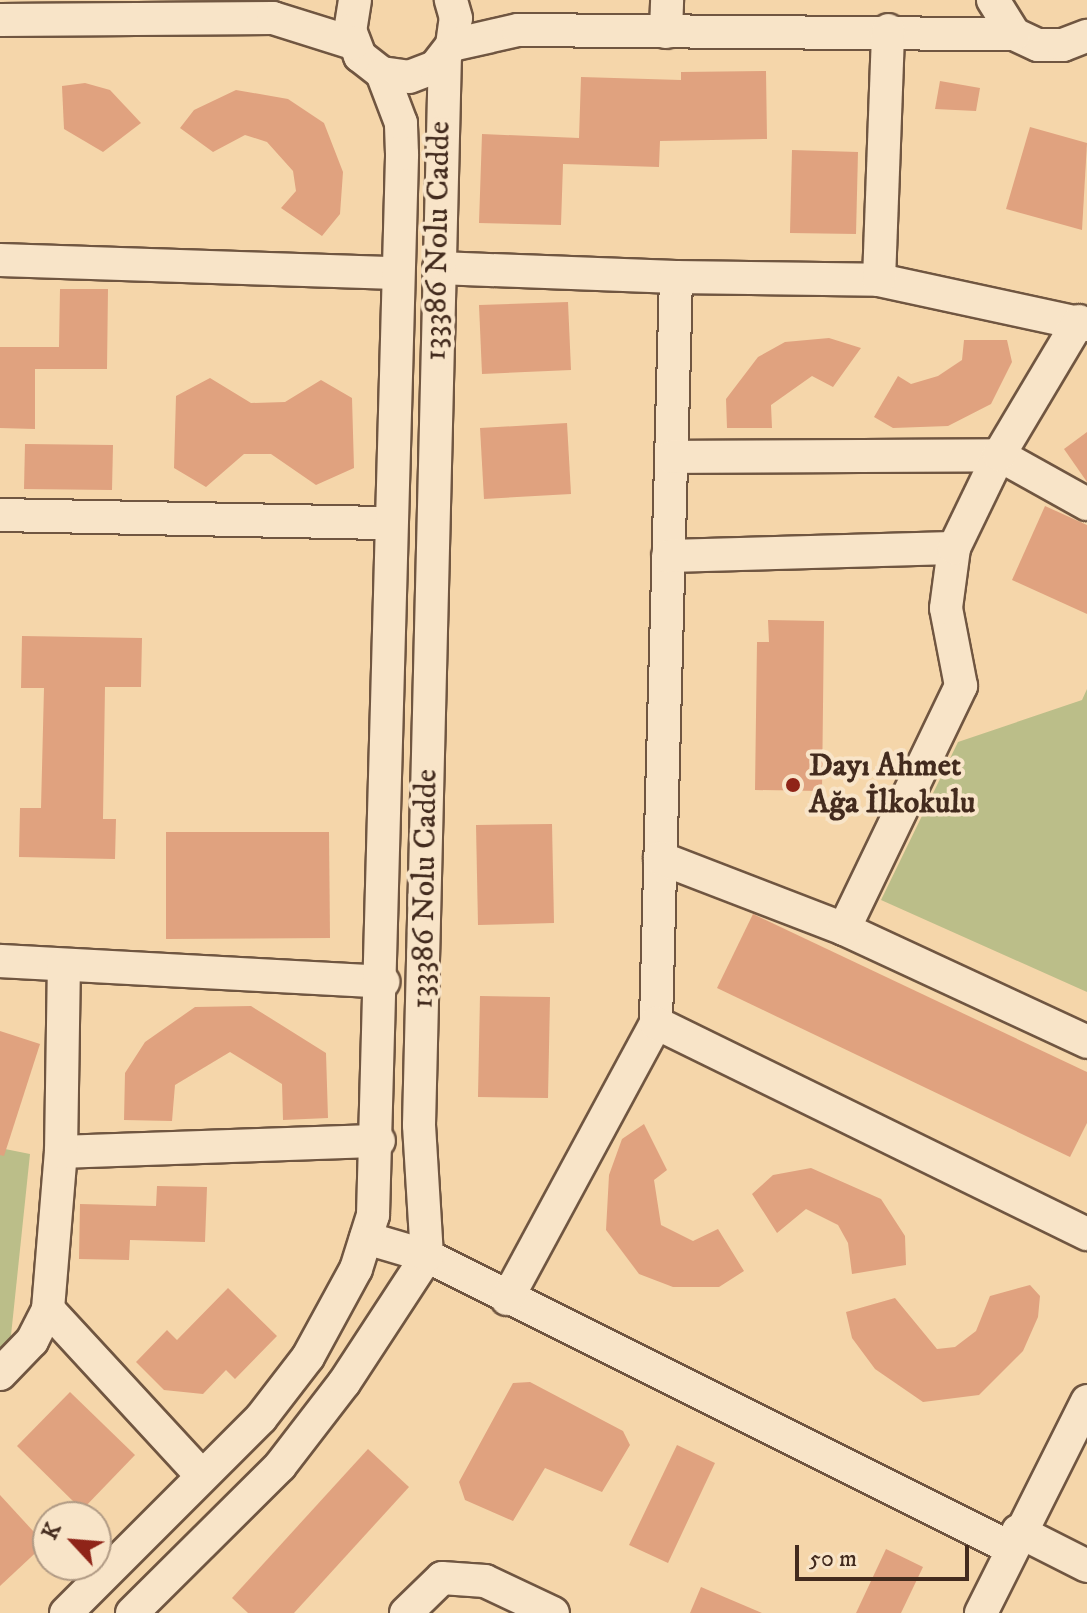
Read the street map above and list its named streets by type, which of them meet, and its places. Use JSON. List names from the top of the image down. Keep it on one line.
{"streets":{"street":["133386 Nolu Cadde"]},"places":["Dayı Ahmet Ağa İlkokulu"],"scale_bar":"50 m","north":"top left"}
